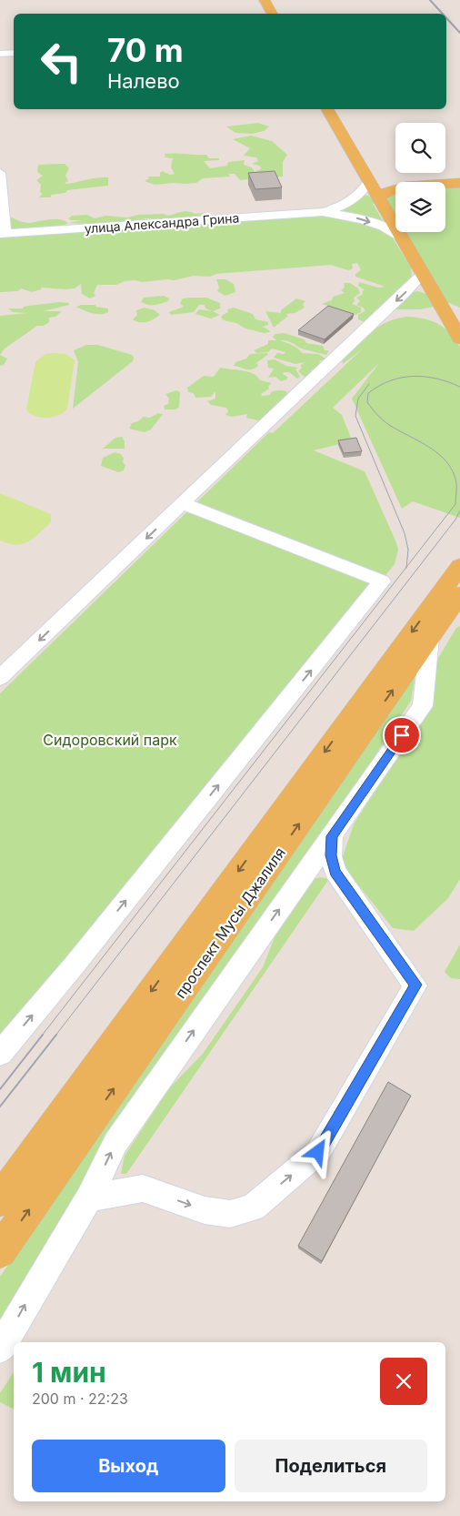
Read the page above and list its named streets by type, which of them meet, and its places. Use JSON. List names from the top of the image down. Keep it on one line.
{"streets":{"main road":["проспект Мусы Джалиля"],"street":["улица Александра Грина"]},"parks":["Сидоровский парк"],"page":{"turn":["70 m","Налево"],"heading":["1 мин","200 m · 22:23"],"buttons":["Выход","Поделиться"]}}
